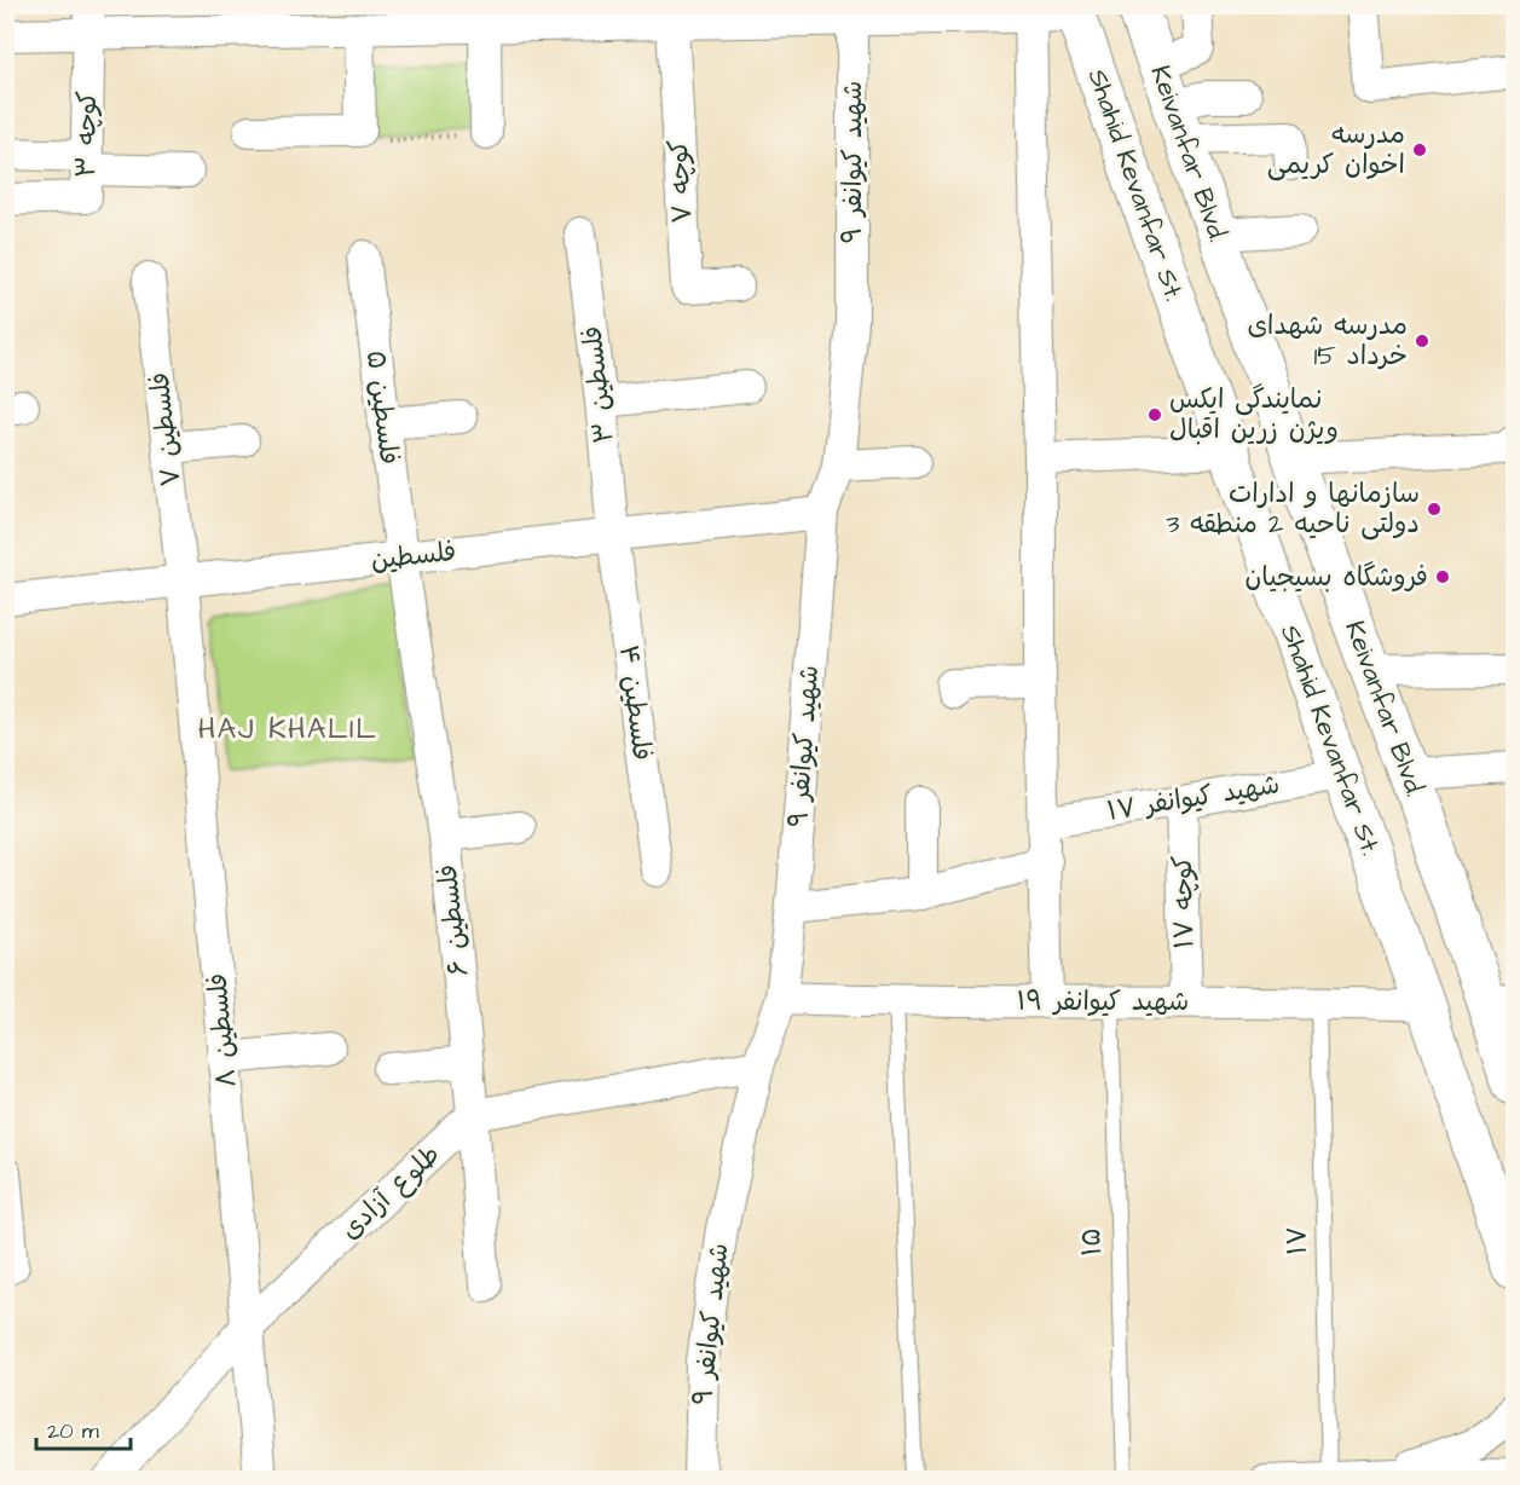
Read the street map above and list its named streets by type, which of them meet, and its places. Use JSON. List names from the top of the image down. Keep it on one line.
{"streets":{"main road":["Keivanfar Blvd.","Shahid Kevanfar St."],"street":["کوچه ۳","شهید کیوانفر ۹","کوچه ۷","فلسطین ۳","فلسطین ۵","فلسطین ۷","فلسطین","فلسطین ۴","شهید کیوانفر ۱۷","کوچه ۱۷","فلسطین ۶","شهید کیوانفر ۱۹","فلسطین ۸","طلوع آزادی"],"lane":["۱۷","۱۵"]},"crossings":[["شهید کیوانفر ۹","فلسطین"],["شهید کیوانفر ۹","شهید کیوانفر ۱۹"],["Shahid Kevanfar St.","شهید کیوانفر ۱۷"],["Shahid Kevanfar St.","شهید کیوانفر ۱۹"],["فلسطین ۳","فلسطین"],["فلسطین ۳","فلسطین ۴"],["فلسطین ۵","فلسطین"],["فلسطین ۵","فلسطین ۶"],["فلسطین ۷","فلسطین"],["فلسطین ۷","فلسطین ۸"],["فلسطین","فلسطین ۴"],["فلسطین","فلسطین ۶"],["فلسطین","فلسطین ۸"],["شهید کیوانفر ۱۷","کوچه ۱۷"],["کوچه ۱۷","شهید کیوانفر ۱۹"],["فلسطین ۶","طلوع آزادی"],["شهید کیوانفر ۱۹","۱۷"],["شهید کیوانفر ۱۹","۱۵"],["فلسطین ۸","طلوع آزادی"]],"districts":["HAJ KHALIL"],"places":["مدرسه اخوان کریمی","مدرسه شهدای 15 خرداد","نمایندگی ایکس ویژن زرین اقبال","سازمانها و ادارات دولتی ناحیه 2 منطقه 3","فروشگاه بسیجیان"],"scale_bar":"20 m"}
